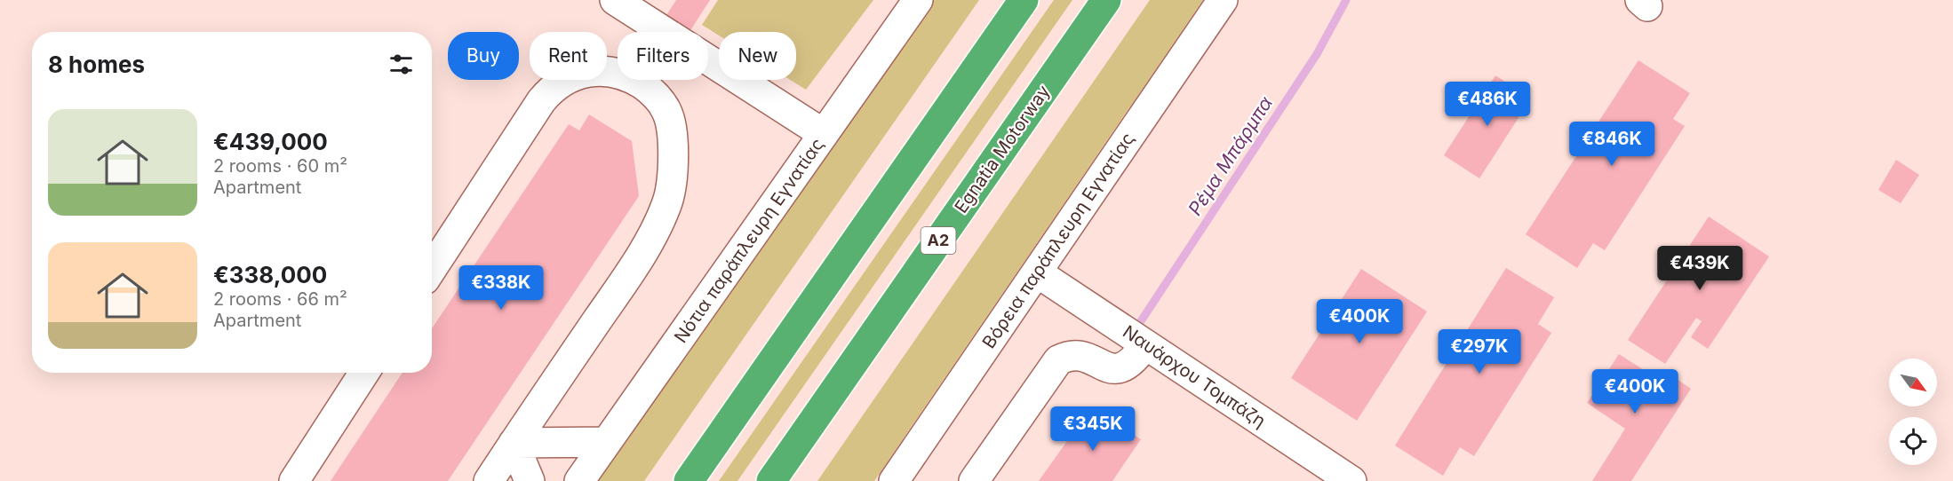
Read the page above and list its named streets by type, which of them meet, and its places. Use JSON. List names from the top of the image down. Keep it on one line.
{"streets":{"highway":["Egnatia Motorway","Α2"],"street":["Νότια παράπλευρη Εγνατίας","Βόρεια παράπλευρη Εγνατίας","Ναυάρχου Τομπάζη"]},"crossings":[["Βόρεια παράπλευρη Εγνατίας","Ναυάρχου Τομπάζη"]],"water":["Ρέμα Μπάρμπα"],"north":"bottom right","page":{"chip":["Buy","Rent","Filters","New"],"heading":"8 homes","price":["€486K","€846K","€439K","€338K","€400K","€297K","€400K","€345K"],"list":[{"name":"€439,000","note":"2 rooms · 60 m² · Apartment"},{"name":"€338,000","note":"2 rooms · 66 m² · Apartment"}]}}
